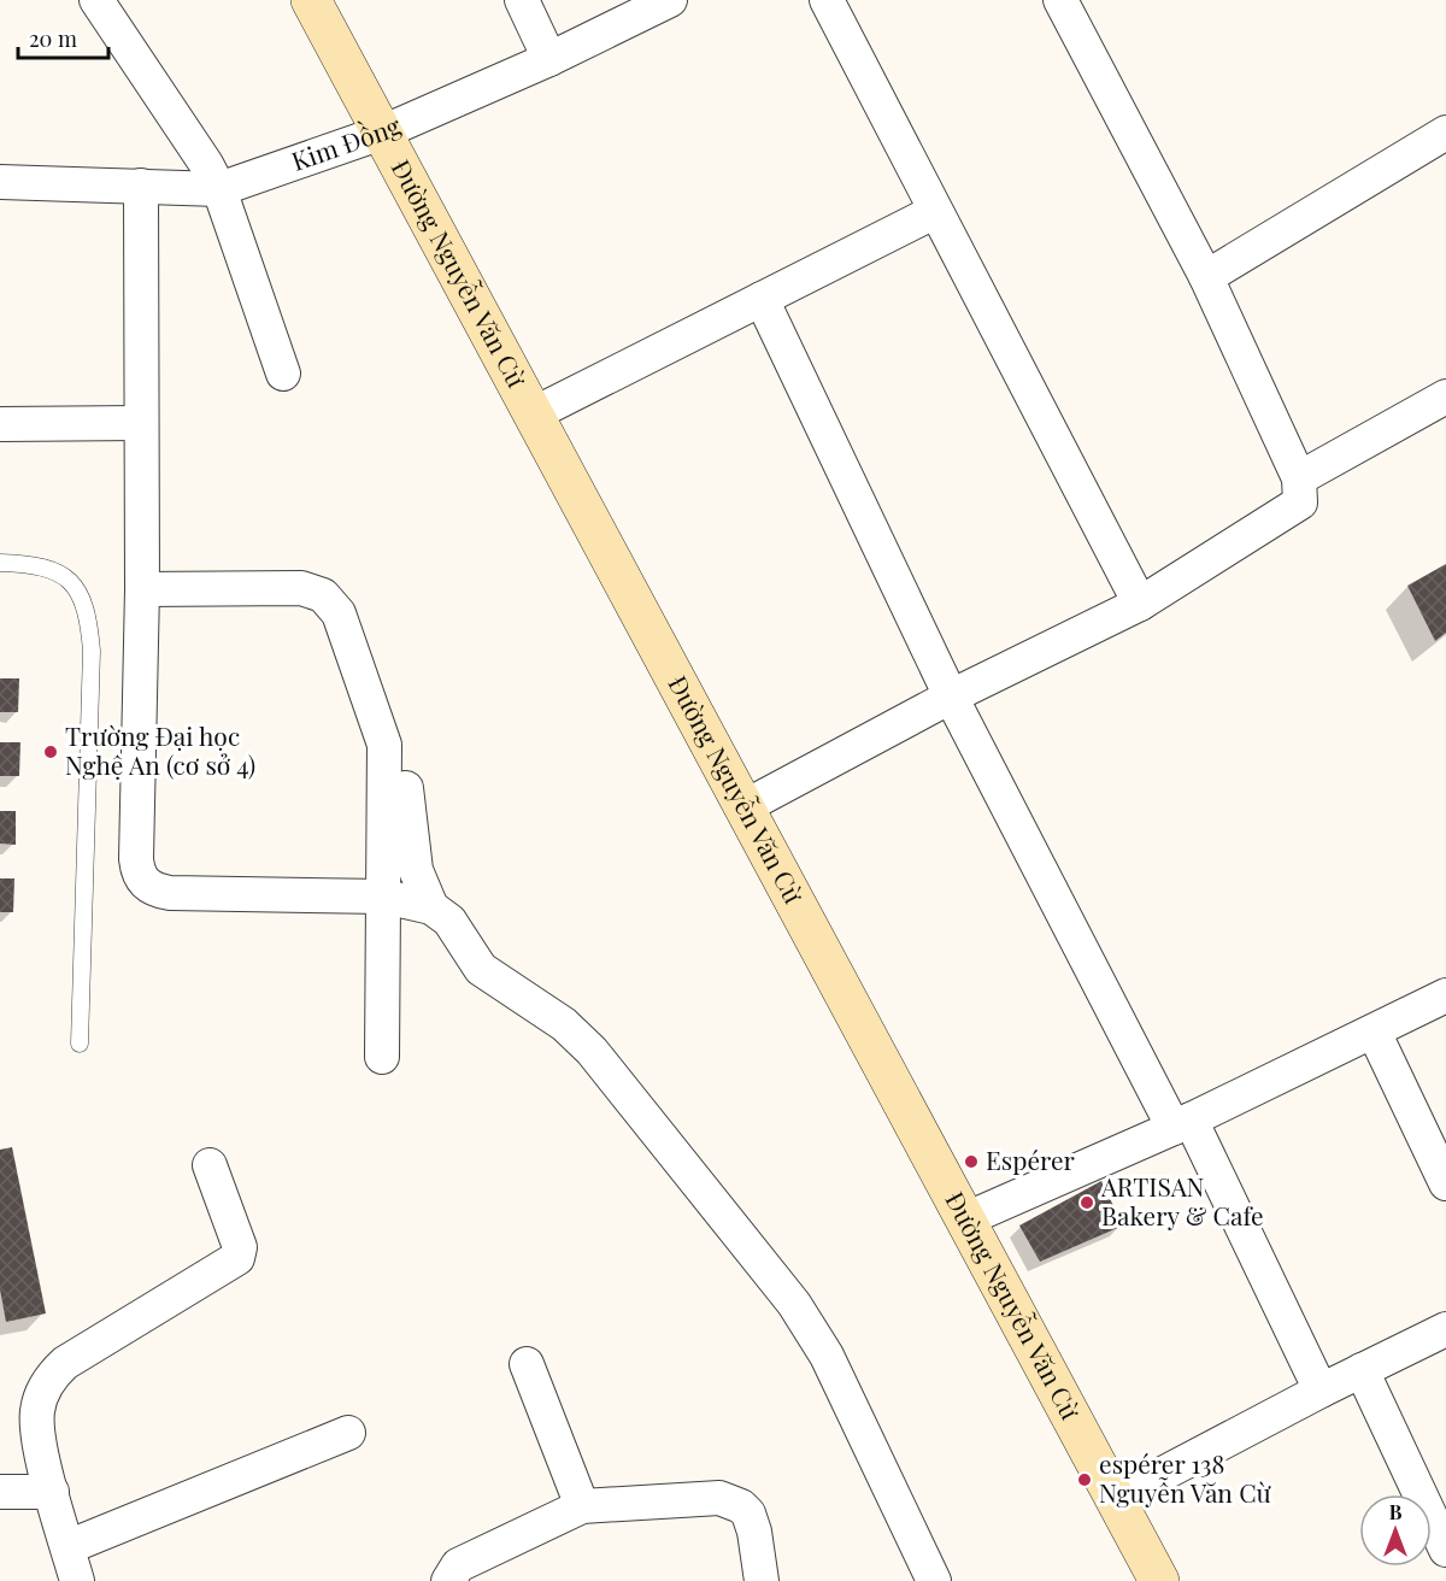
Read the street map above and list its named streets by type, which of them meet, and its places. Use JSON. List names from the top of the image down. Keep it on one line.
{"streets":{"main road":["Đường Nguyễn Văn Cừ"],"street":["Kim Đồng"]},"crossings":[["Kim Đồng","Đường Nguyễn Văn Cừ"]],"places":["Trường Đại học Nghệ An (cơ sở 4)","Espérer","ARTISAN Bakery & Cafe","espérer 138 Nguyễn Văn Cừ"],"scale_bar":"20 m","north":"top"}
